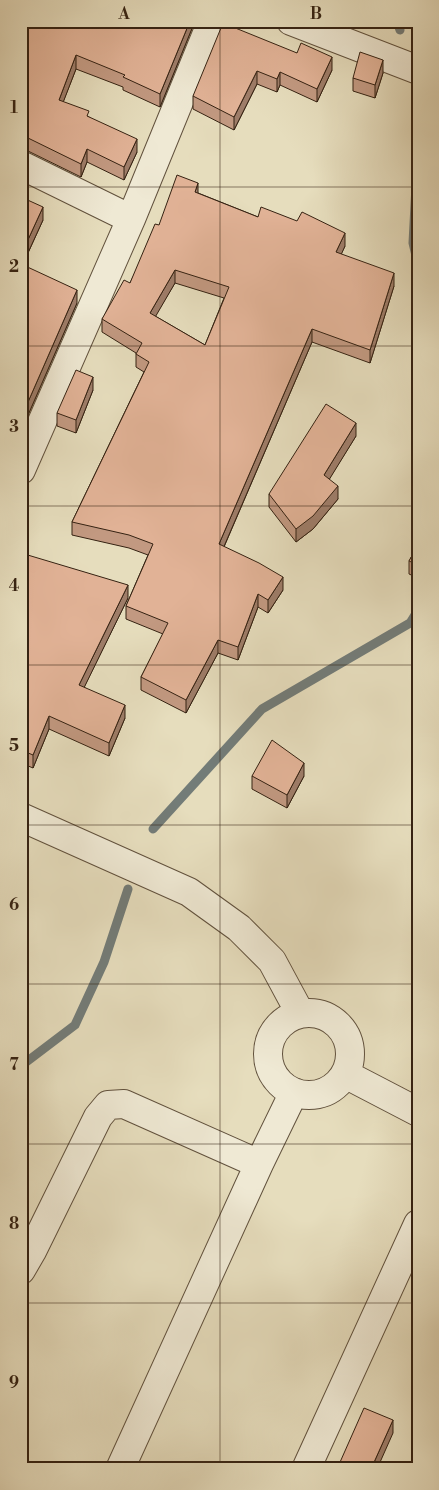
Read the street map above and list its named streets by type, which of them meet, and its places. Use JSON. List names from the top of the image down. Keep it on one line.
{"grid":{"columns":["A","B"],"rows":["1","2","3","4","5","6","7","8","9"]}}
